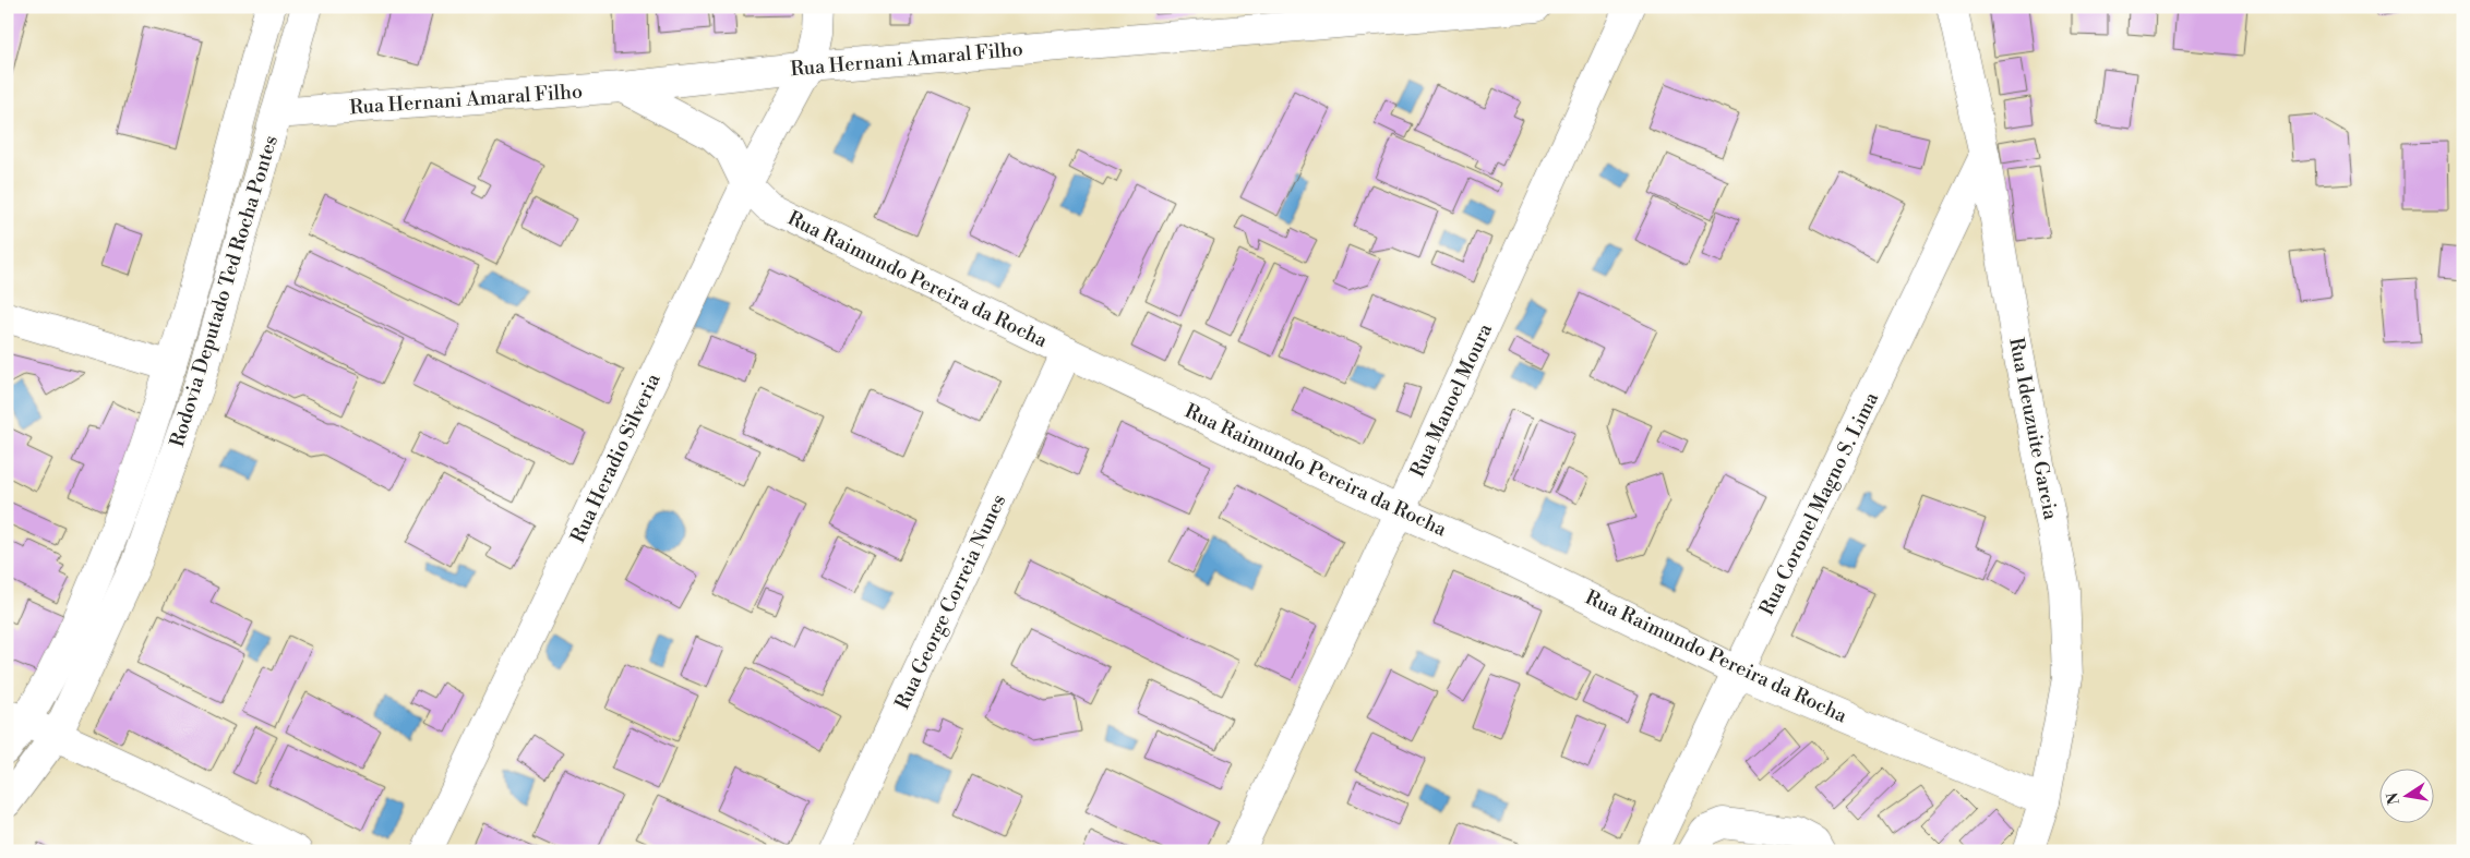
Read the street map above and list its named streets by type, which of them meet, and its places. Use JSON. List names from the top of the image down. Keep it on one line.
{"streets":{"street":["Rua Hernani Amaral Filho","Rua Raimundo Pereira da Rocha","Rodovia Deputado Ted Rocha Pontes","Rua Manoel Moura","Rua Ideuzuite Garcia","Rua Heradio Silveria","Rua Coronel Magno S. Lima","Rua George Correia Nunes"]},"crossings":[["Rua Hernani Amaral Filho","Rua Raimundo Pereira da Rocha"],["Rua Hernani Amaral Filho","Rodovia Deputado Ted Rocha Pontes"],["Rua Hernani Amaral Filho","Rua Heradio Silveria"],["Rua Raimundo Pereira da Rocha","Rua Manoel Moura"],["Rua Raimundo Pereira da Rocha","Rua Ideuzuite Garcia"],["Rua Raimundo Pereira da Rocha","Rua Heradio Silveria"],["Rua Raimundo Pereira da Rocha","Rua Coronel Magno S. Lima"],["Rua Raimundo Pereira da Rocha","Rua George Correia Nunes"],["Rua Ideuzuite Garcia","Rua Coronel Magno S. Lima"]],"north":"left"}
